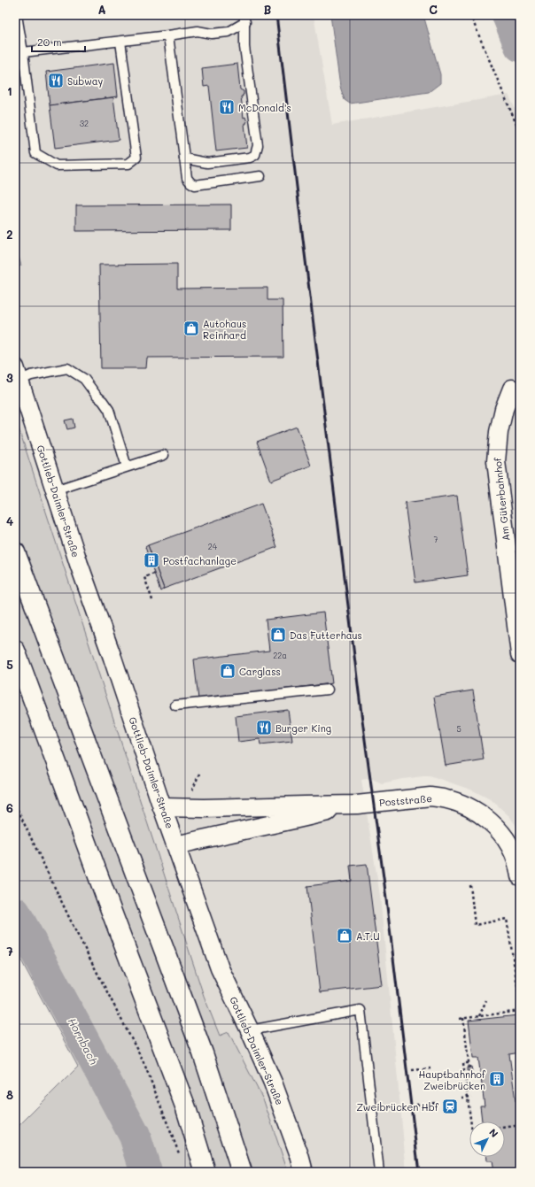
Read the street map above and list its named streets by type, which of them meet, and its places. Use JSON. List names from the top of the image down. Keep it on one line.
{"streets":{"street":["Am Güterbahnhof","Gottlieb-Daimler-Straße","Poststraße"]},"crossings":[["Gottlieb-Daimler-Straße","Poststraße"]],"water":["Hornbach"],"places":{"restaurant":["Subway","McDonald's","Burger King"],"shop":["Autohaus Reinhard","Das Futterhaus","Carglass","A.T.U"],"building":["Postfachanlage","Hauptbahnhof Zweibrücken"],"station":["Zweibrücken Hbf"]},"house_numbers":["32","7","24","22a","5"],"scale_bar":"20 m","north":"top right","grid":{"columns":["A","B","C"],"rows":["1","2","3","4","5","6","7","8"]}}
